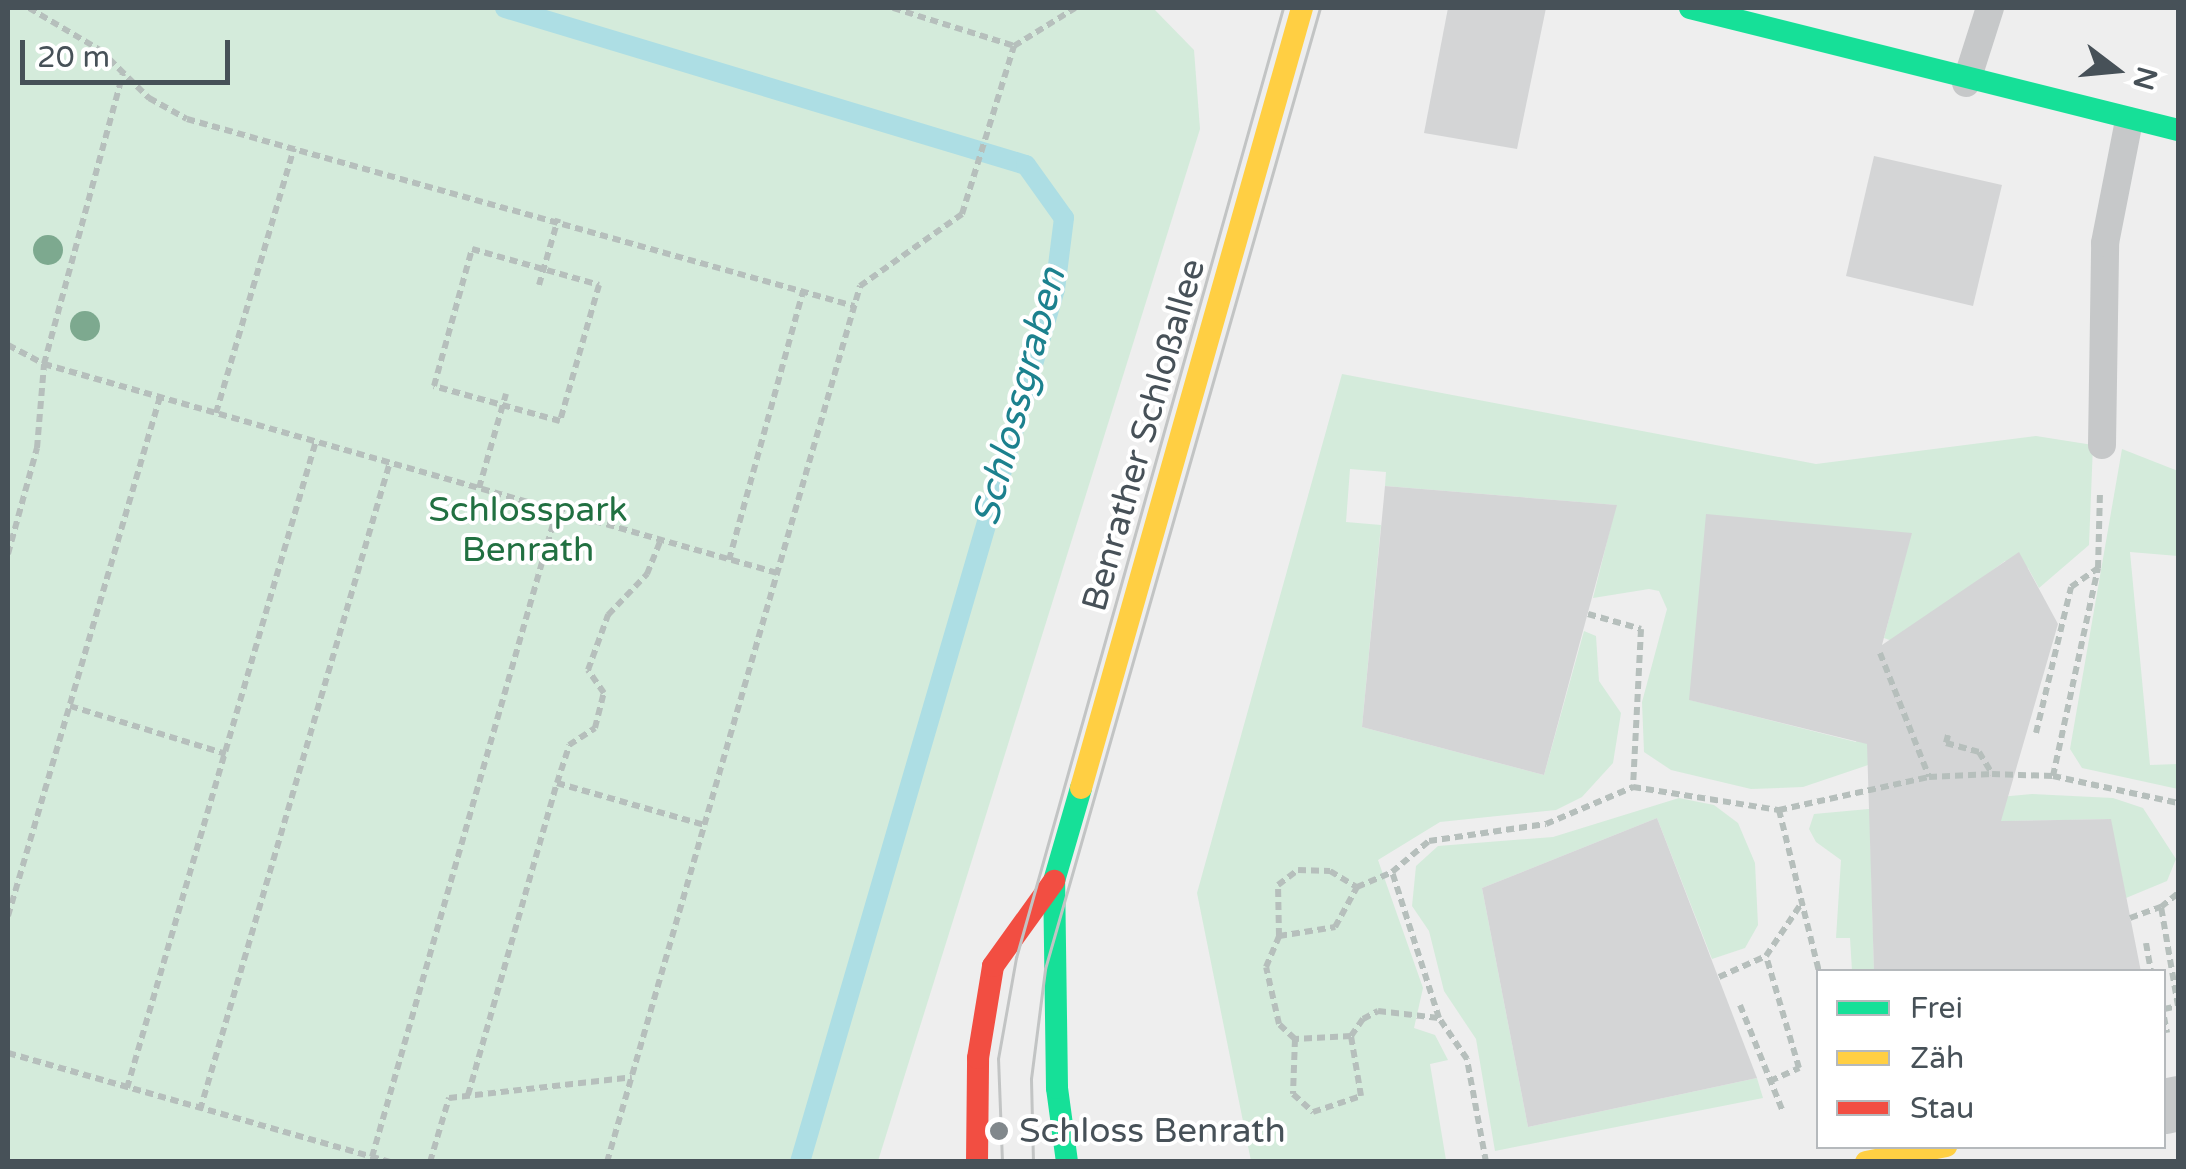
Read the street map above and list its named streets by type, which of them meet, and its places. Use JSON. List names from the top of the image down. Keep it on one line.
{"streets":{"main road":["Benrather Schloßallee"]},"water":["Schlossgraben"],"parks":["Schlosspark Benrath"],"places":["Schloss Benrath"],"legend":["Frei","Zäh","Stau"],"scale_bar":"20 m","north":"right"}
